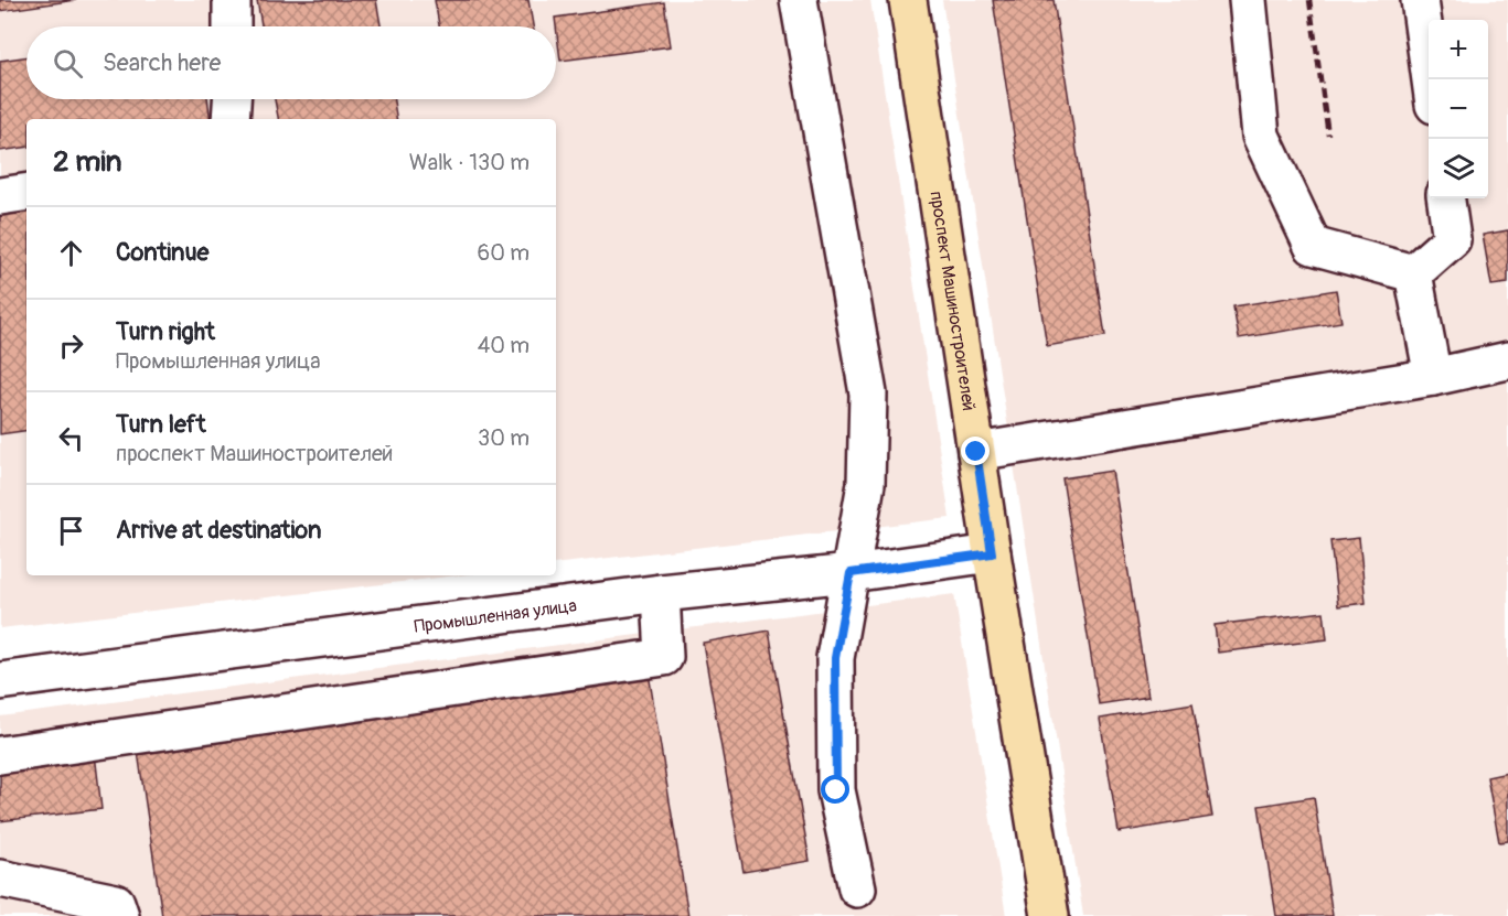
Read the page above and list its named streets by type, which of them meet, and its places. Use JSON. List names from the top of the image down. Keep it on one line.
{"streets":{"main road":["проспект Машиностроителей"],"street":["Промышленная улица"]},"crossings":[["проспект Машиностроителей","Промышленная улица"]],"page":{"map_buttons":["+","−"],"search":"Search here","heading":["2 min","Walk · 130 m"],"list":[["Continue","60 m"],["Turn right","Промышленная улица","40 m"],["Turn left","проспект Машиностроителей","30 m"],"Arrive at destination"]}}
